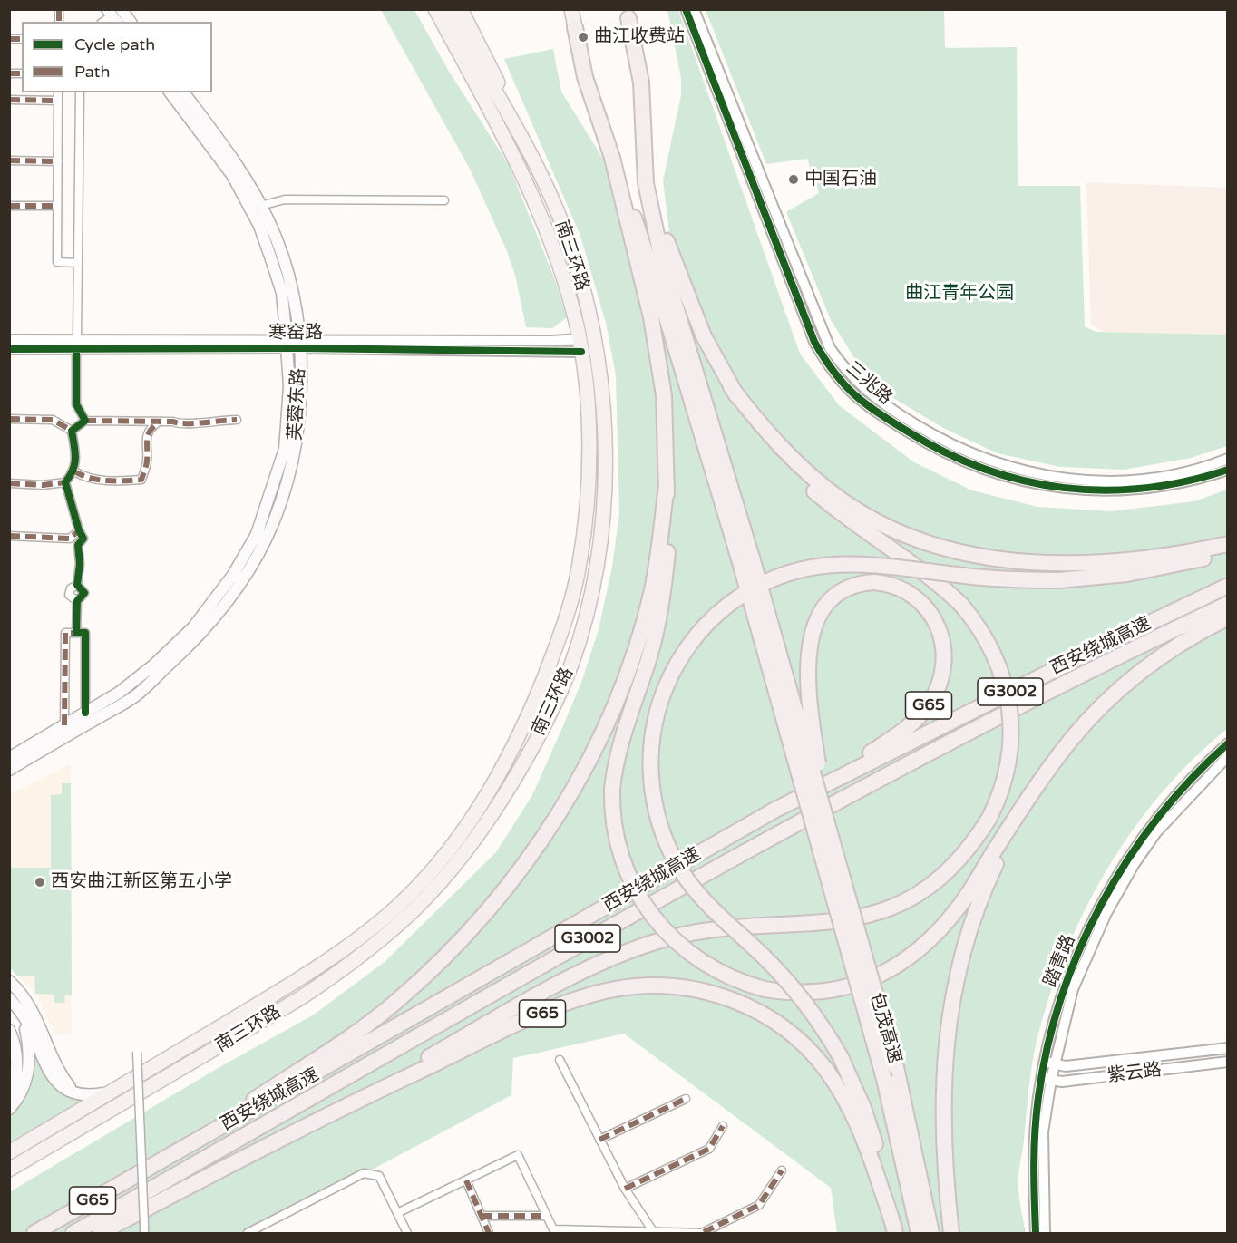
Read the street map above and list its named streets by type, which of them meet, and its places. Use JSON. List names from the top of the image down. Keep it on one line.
{"streets":{"highway":["南三环路","西安绕城高速","G3002","G65","包茂高速"],"main road":["芙蓉东路"],"street":["寒窑路","三兆路","踏青路","紫云路"]},"crossings":[["南三环路","寒窑路"],["寒窑路","芙蓉东路"],["西安绕城高速","G65"],["G65","包茂高速"],["踏青路","紫云路"]],"parks":["曲江青年公园"],"places":["曲江收费站","中国石油","西安曲江新区第五小学"],"legend":["Cycle path","Path"]}
